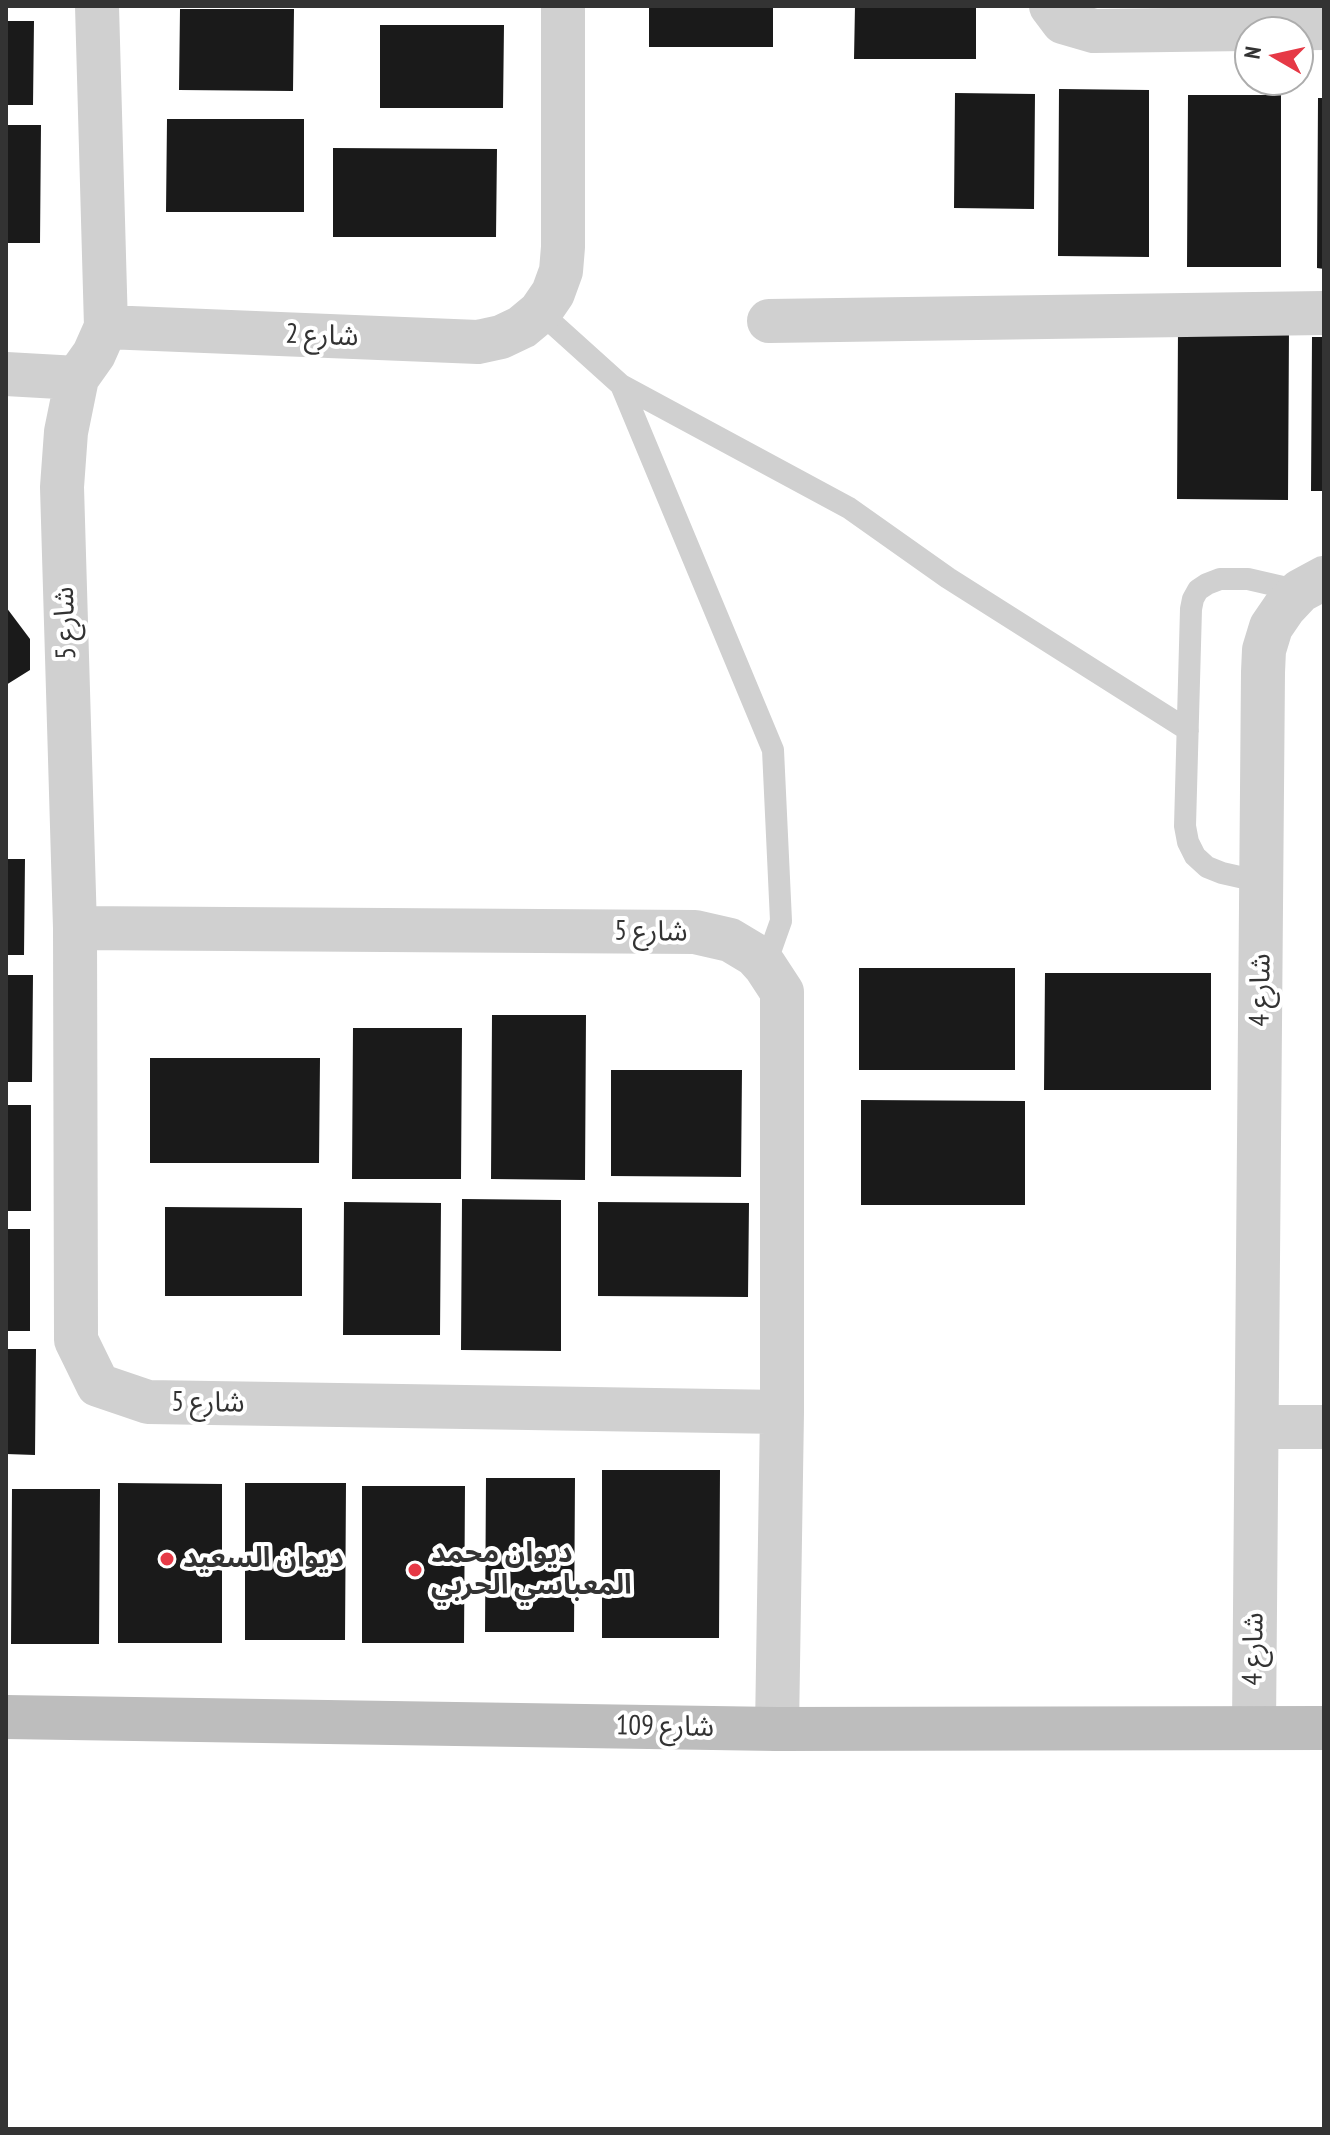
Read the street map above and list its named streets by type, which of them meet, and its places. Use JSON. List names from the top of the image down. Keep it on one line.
{"streets":{"street":["شارع 2","شارع 5","شارع 4","شارع 109"]},"crossings":[["شارع 2","شارع 5"],["شارع 5","شارع 109"],["شارع 4","شارع 109"]],"places":["ديوان السعيد","ديوان محمد المعباسي الحربي"],"north":"left"}
